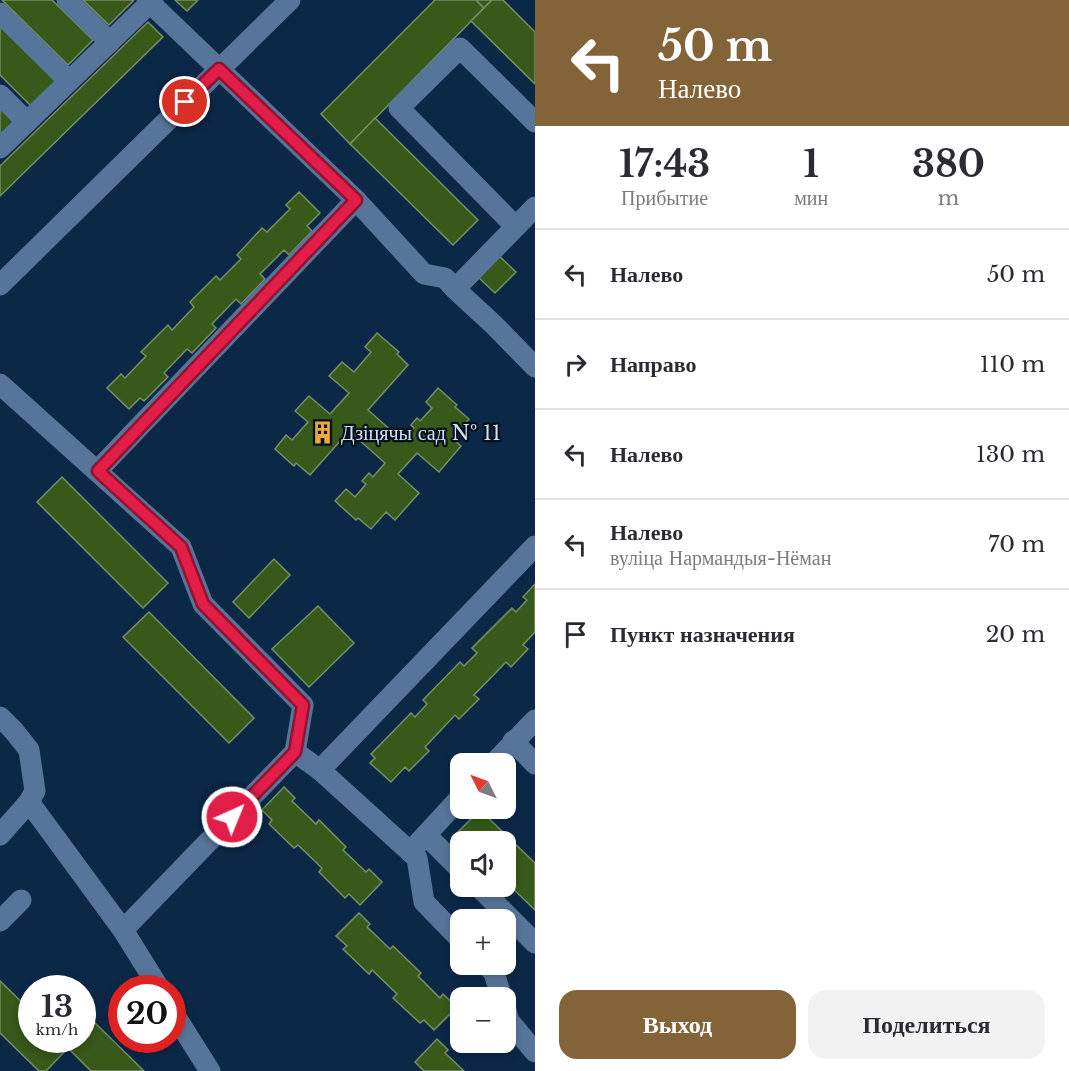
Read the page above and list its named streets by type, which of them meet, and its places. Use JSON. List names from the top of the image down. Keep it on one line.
{"places":{"building":["Дзіцячы сад № 11"]},"north":"top left","page":{"turn":["50 m","Налево"],"eta":["17:43","Прибытие","1","мин","380","m"],"list":[{"name":"Налево","value":"50 m"},{"name":"Направо","value":"110 m"},{"name":"Налево","value":"130 m"},{"name":"Налево","note":"вуліца Нармандыя-Нёман","value":"70 m"},{"name":"Пункт назначения","value":"20 m"}],"map_buttons":["+","−"],"speed":"13 km/h","limit":"20","buttons":["Выход","Поделиться"]}}
